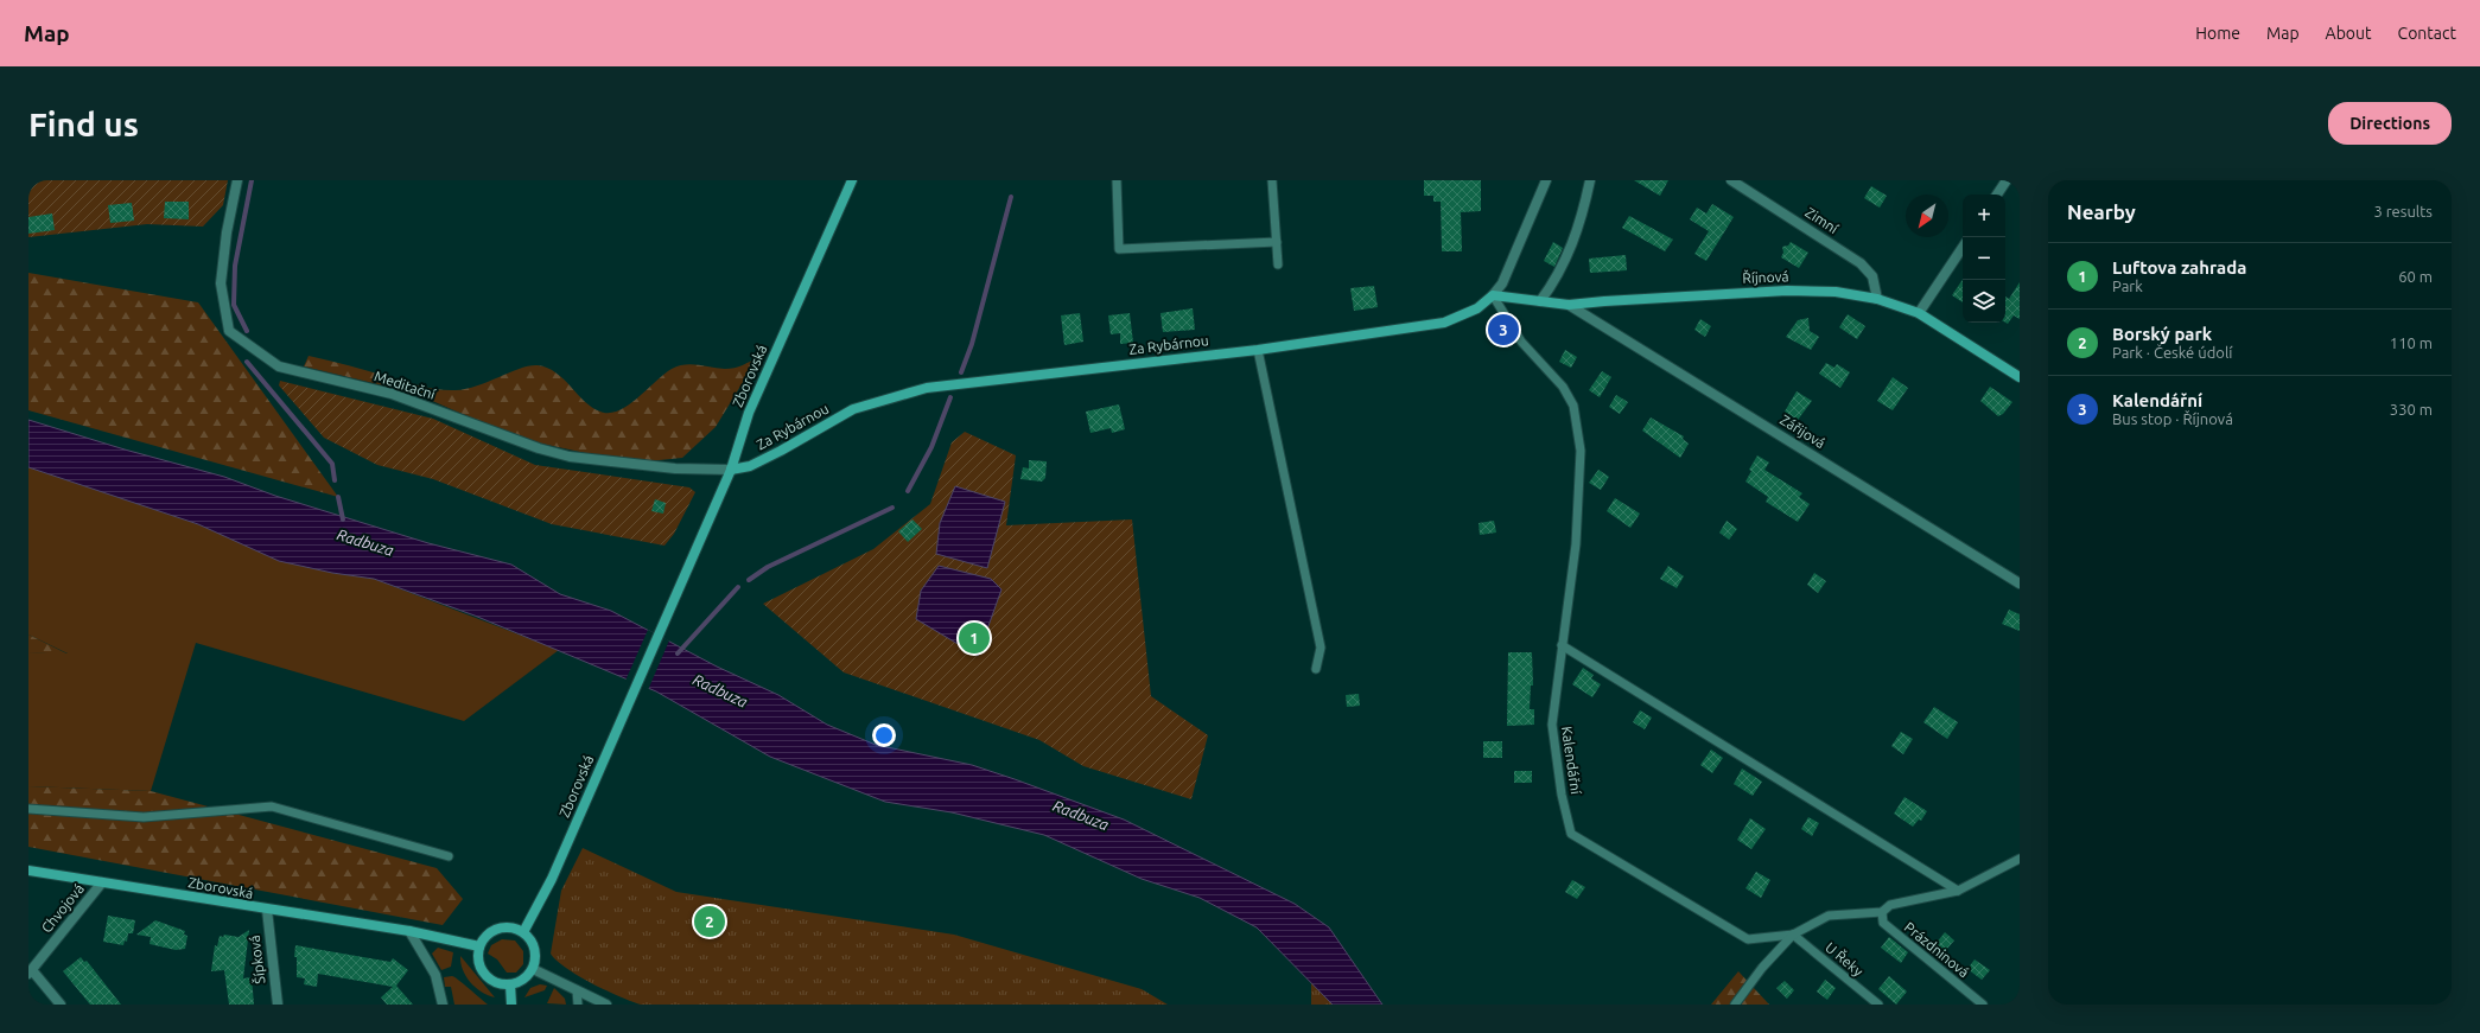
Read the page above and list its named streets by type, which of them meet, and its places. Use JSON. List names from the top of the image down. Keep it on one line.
{"streets":{"street":["Zimní","Říjnová","Za Rybárnou","Zborovská","Meditační","Zářijová","Chvojová","Šípková"],"lane":["Kalendářní","Prázdninová","U Řeky"]},"crossings":[["Zimní","Říjnová"],["Říjnová","Za Rybárnou"],["Říjnová","Zářijová"],["Říjnová","Kalendářní"],["Za Rybárnou","Zborovská"],["Za Rybárnou","Meditační"],["Za Rybárnou","Kalendářní"],["Zborovská","Meditační"],["Zborovská","Chvojová"],["Zborovská","Šípková"],["Kalendářní","Prázdninová"],["Kalendářní","U Řeky"],["Prázdninová","U Řeky"]],"water":["Radbuza"],"north":"bottom left","page":{"header":"Map","nav":["Home","Map","About","Contact"],"buttons":"Directions","title":"Find us","heading":["Nearby","3 results"],"map_buttons":["+","−"],"list":[{"mark":"1","name":"Luftova zahrada","note":"Park","value":"60 m"},{"mark":"2","name":"Borský park","note":"Park · České údolí","value":"110 m"},{"mark":"3","name":"Kalendářní","note":"Bus stop · Říjnová","value":"330 m"}],"pins":["3","1","2"]}}
